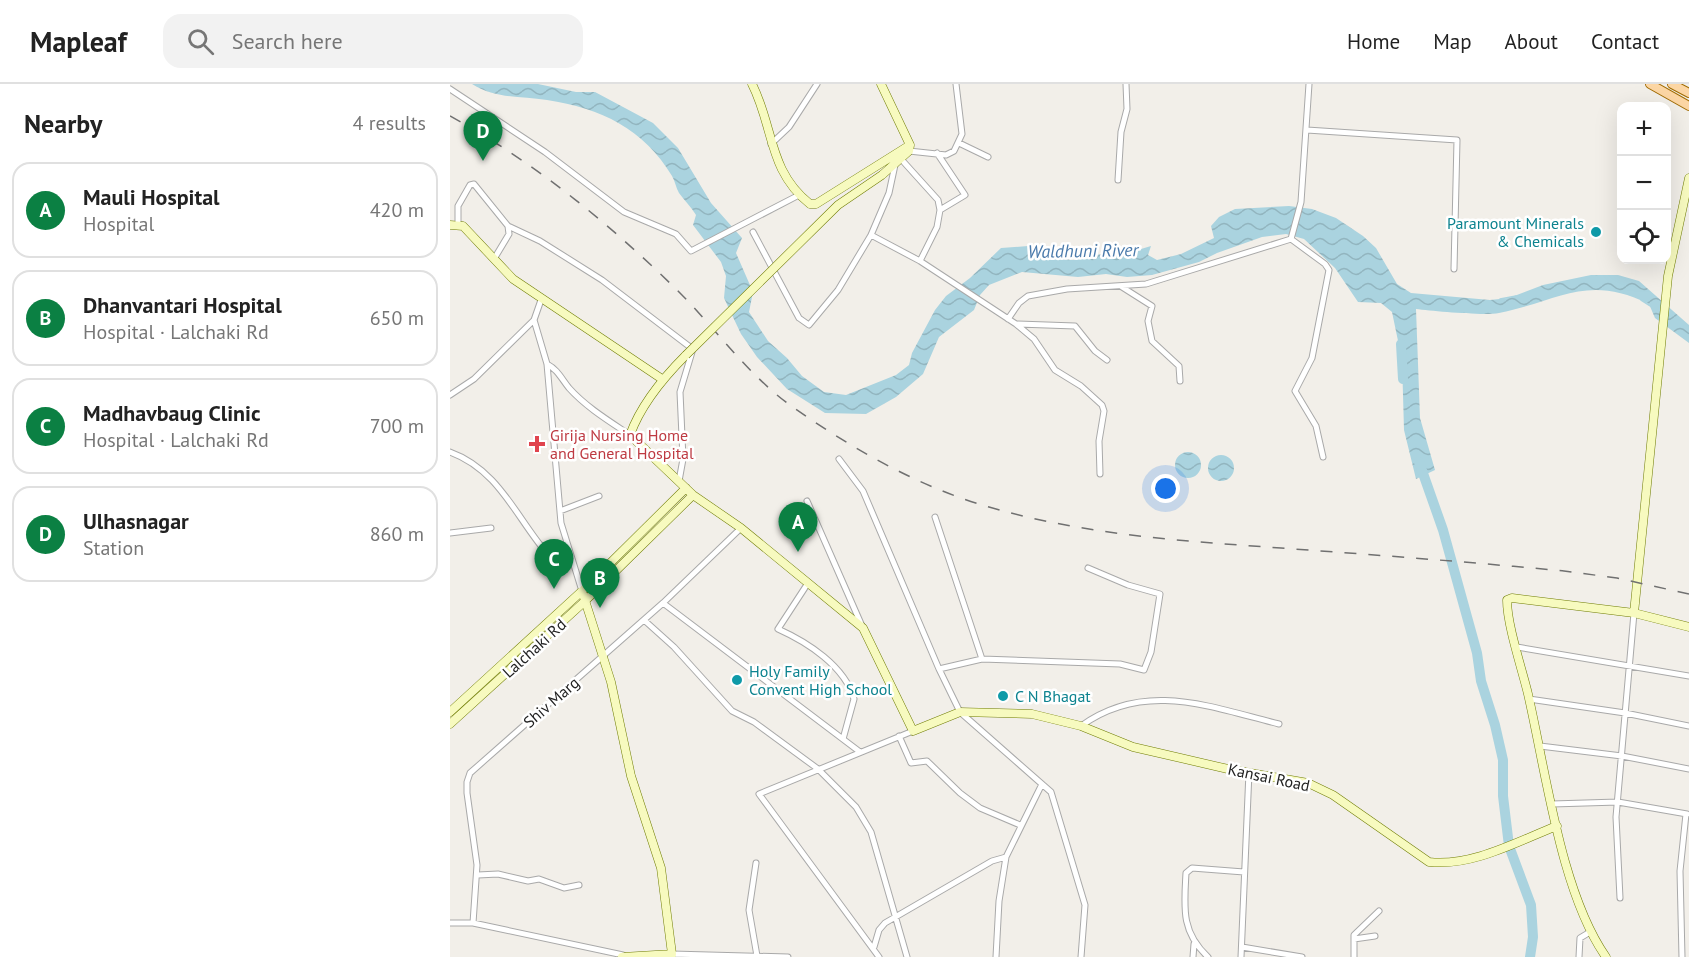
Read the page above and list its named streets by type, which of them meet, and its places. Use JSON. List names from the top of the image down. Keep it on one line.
{"streets":{"street":["Lalchaki Rd","Shiv Marg","Kansai Road"]},"water":["Waldhuni River"],"places":{"other":["Paramount Minerals & Chemicals","Holy Family Convent High School","C N Bhagat"],"health":["Girija Nursing Home and General Hospital"]},"page":{"header":"Mapleaf","search":"Search here","nav":["Home","Map","About","Contact"],"heading":["Nearby","4 results"],"map_buttons":["+","−"],"pins":["D","A","C","B"],"list":[{"mark":"A","name":"Mauli Hospital","note":"Hospital","value":"420 m"},{"mark":"B","name":"Dhanvantari Hospital","note":"Hospital · Lalchaki Rd","value":"650 m"},{"mark":"C","name":"Madhavbaug Clinic","note":"Hospital · Lalchaki Rd","value":"700 m"},{"mark":"D","name":"Ulhasnagar","note":"Station","value":"860 m"}]}}
